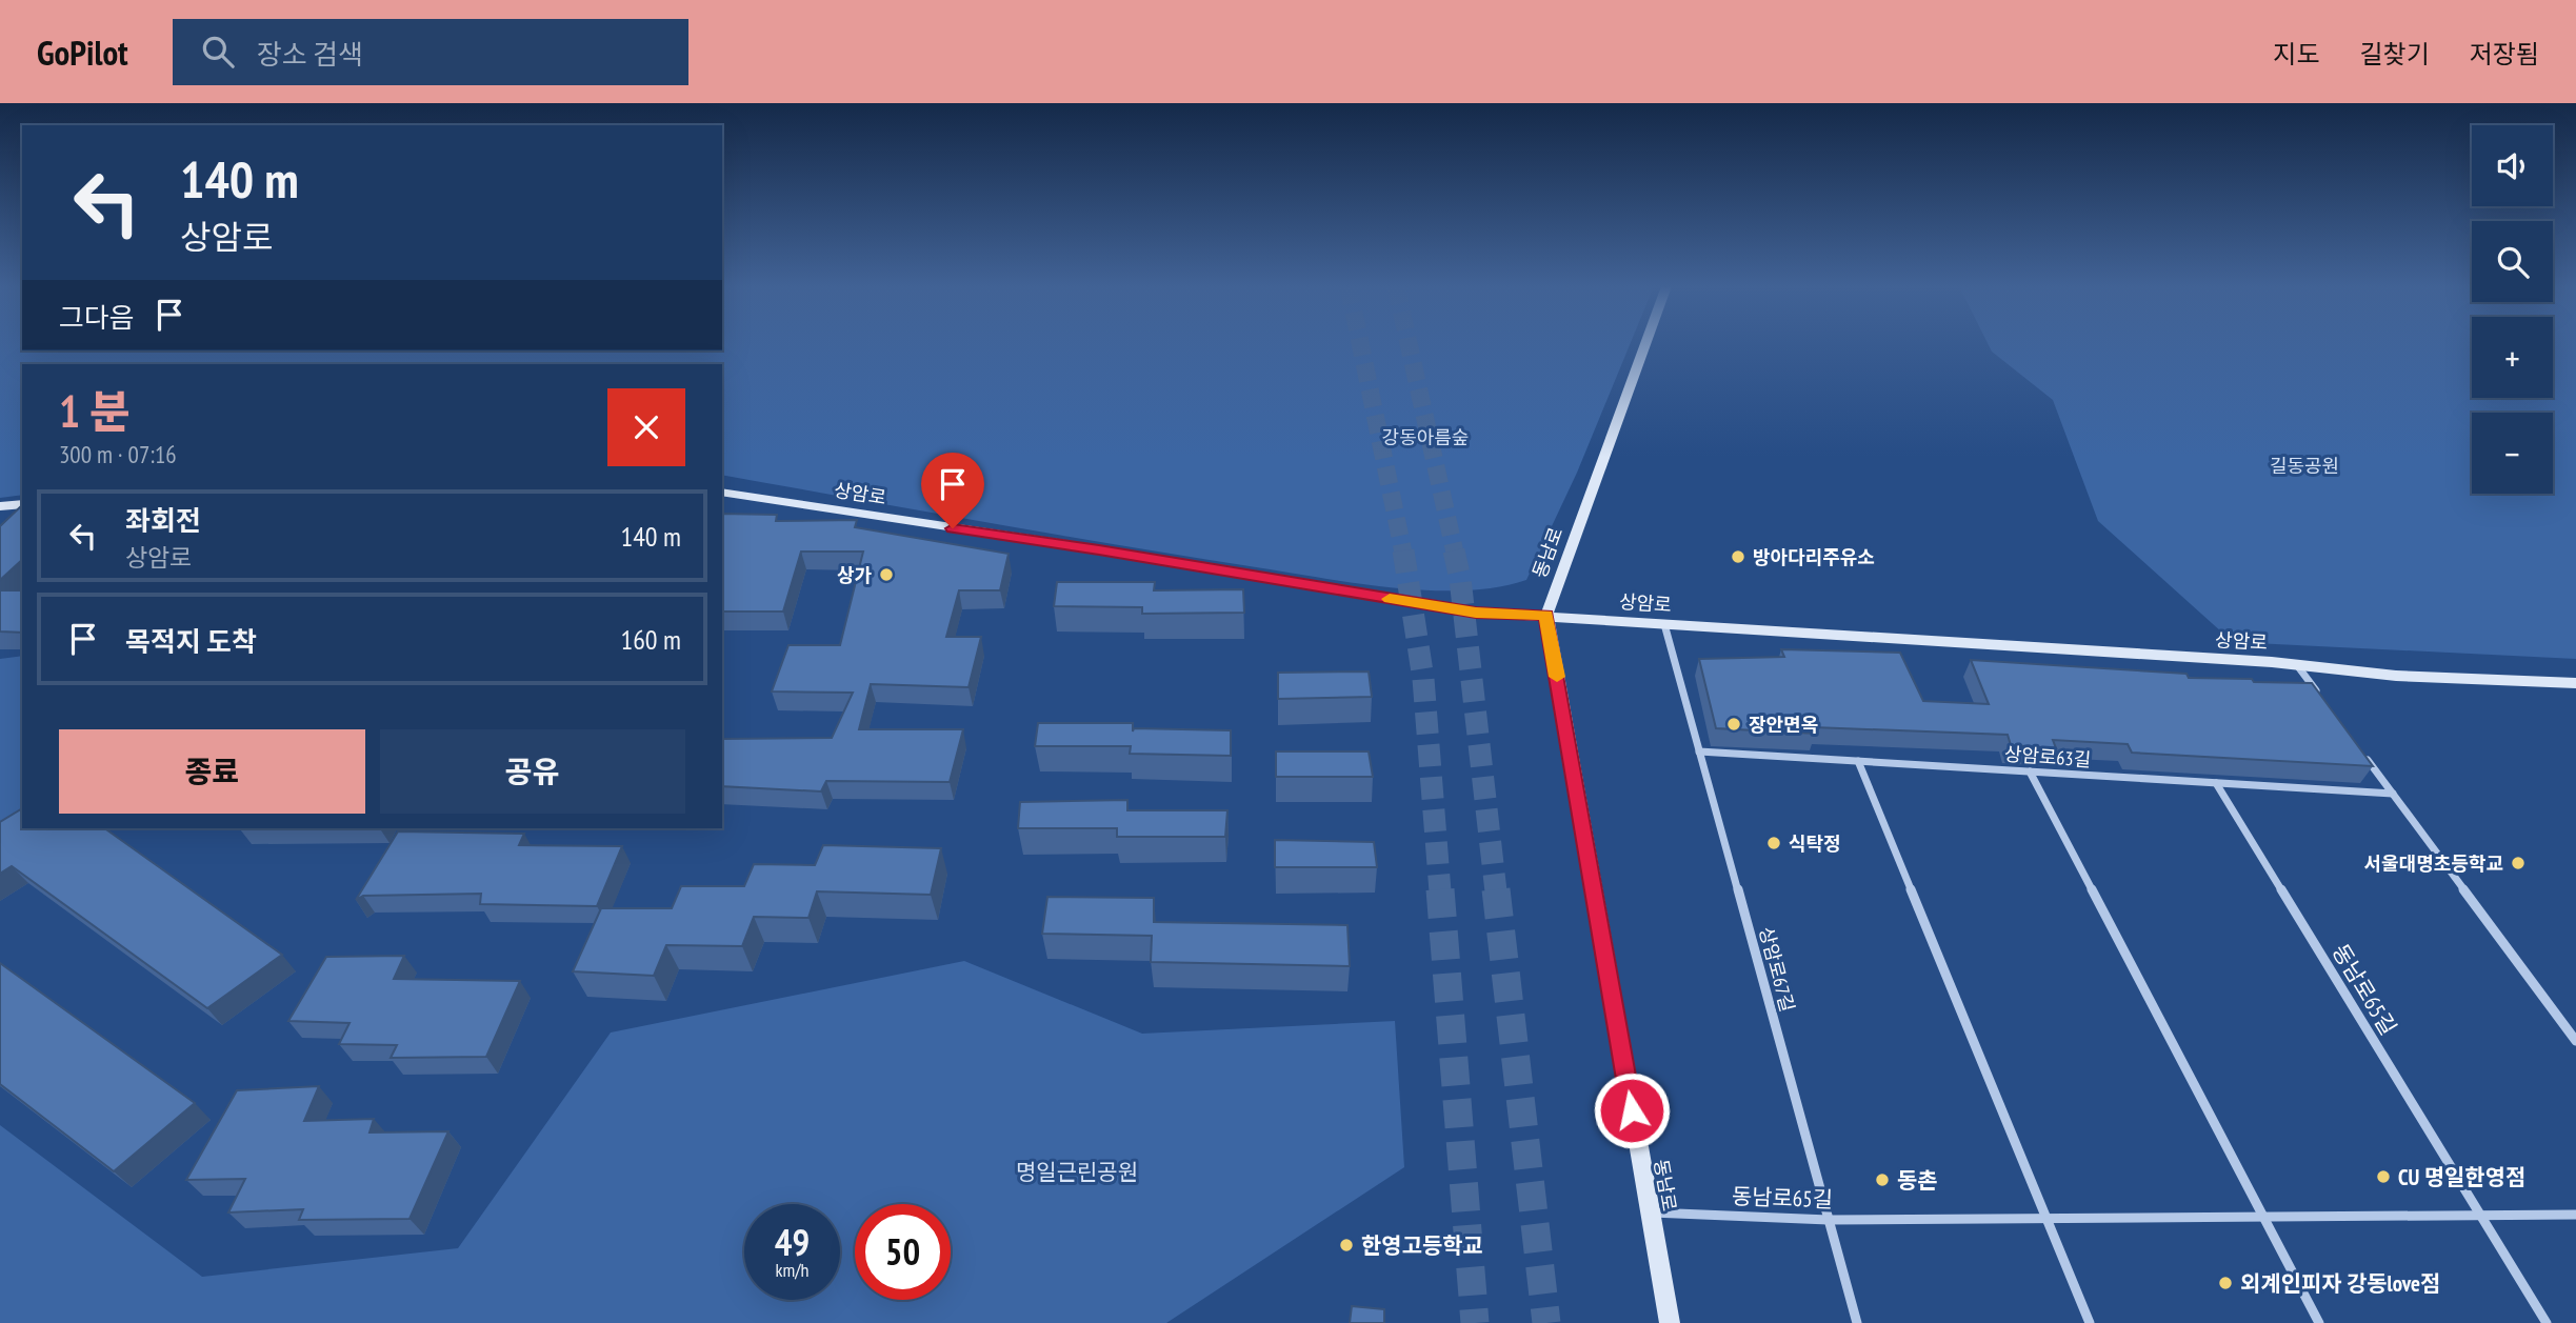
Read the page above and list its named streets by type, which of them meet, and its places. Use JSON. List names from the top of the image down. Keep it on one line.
{"streets":{"main road":["상암로","동남로"],"street":["상암로63길","상암로67길","동남로65길"]},"crossings":[["상암로","동남로"],["상암로","상암로67길"],["동남로","동남로65길"],["상암로63길","상암로67길"],["상암로63길","동남로65길"],["상암로67길","동남로65길"]],"parks":["강동아름숲","길동공원","명일근린공원"],"places":["방아다리주유소","상가","장안면옥","식탁정","서울대명초등학교","CU 명일한영점","동촌","한영고등학교","외계인피자 강동love점"],"page":{"header":"GoPilot","search":"장소 검색","nav":["지도","길찾기","저장됨"],"map_buttons":["+","−"],"turn":["140 m","상암로"],"then":"그다음","heading":["1 분","300 m · 07:16"],"list":[{"name":"좌회전","note":"상암로","value":"140 m"},{"name":"목적지 도착","value":"160 m"}],"buttons":["종료","공유"],"speed":"49 km/h","limit":"50"}}
